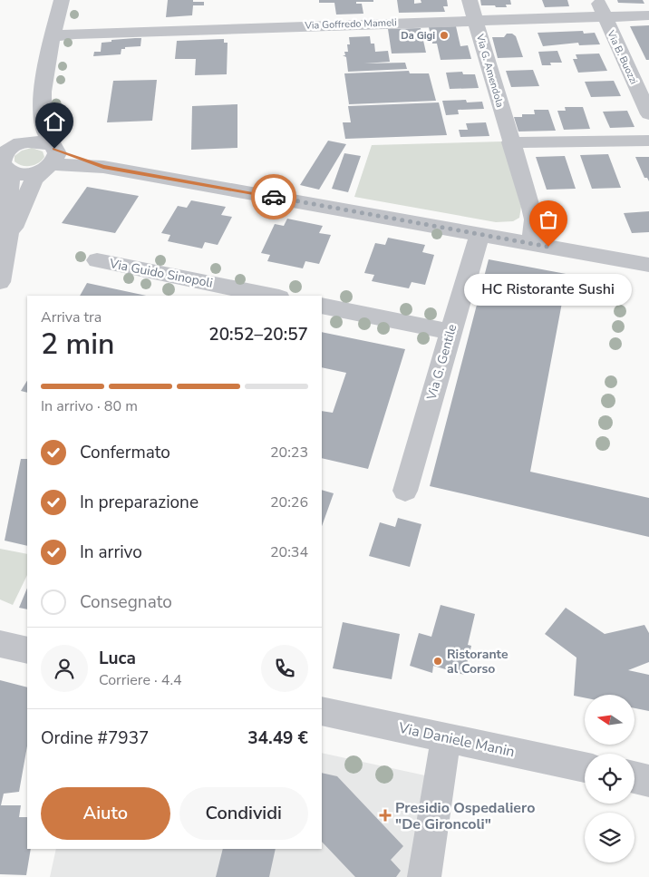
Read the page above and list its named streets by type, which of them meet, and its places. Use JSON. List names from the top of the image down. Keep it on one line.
{"streets":{"street":["Via Goffredo Mameli","Via B. Buozzi","Via G. Amendola","Via Guido Sinopoli","Via G. Gentile","Via Daniele Manin"]},"crossings":[["Via Goffredo Mameli","Via B. Buozzi"],["Via Goffredo Mameli","Via G. Amendola"]],"places":{"other":["Da Gigi","HC Ristorante Sushi","Ristorante al Corso"],"health":["Presidio Ospedaliero \"De Gironcoli\""]},"north":"left","page":{"bubble":"HC Ristorante Sushi","heading":["2 min","Arriva tra","20:52–20:57"],"panel":["Luca","Corriere · 4.4","Ordine #7937","34.49 €"],"bar":"In arrivo · 80 m","list":[["Confermato","20:23"],["In preparazione","20:26"],["In arrivo","20:34"],"Consegnato"],"buttons":["Aiuto","Condividi"]}}
